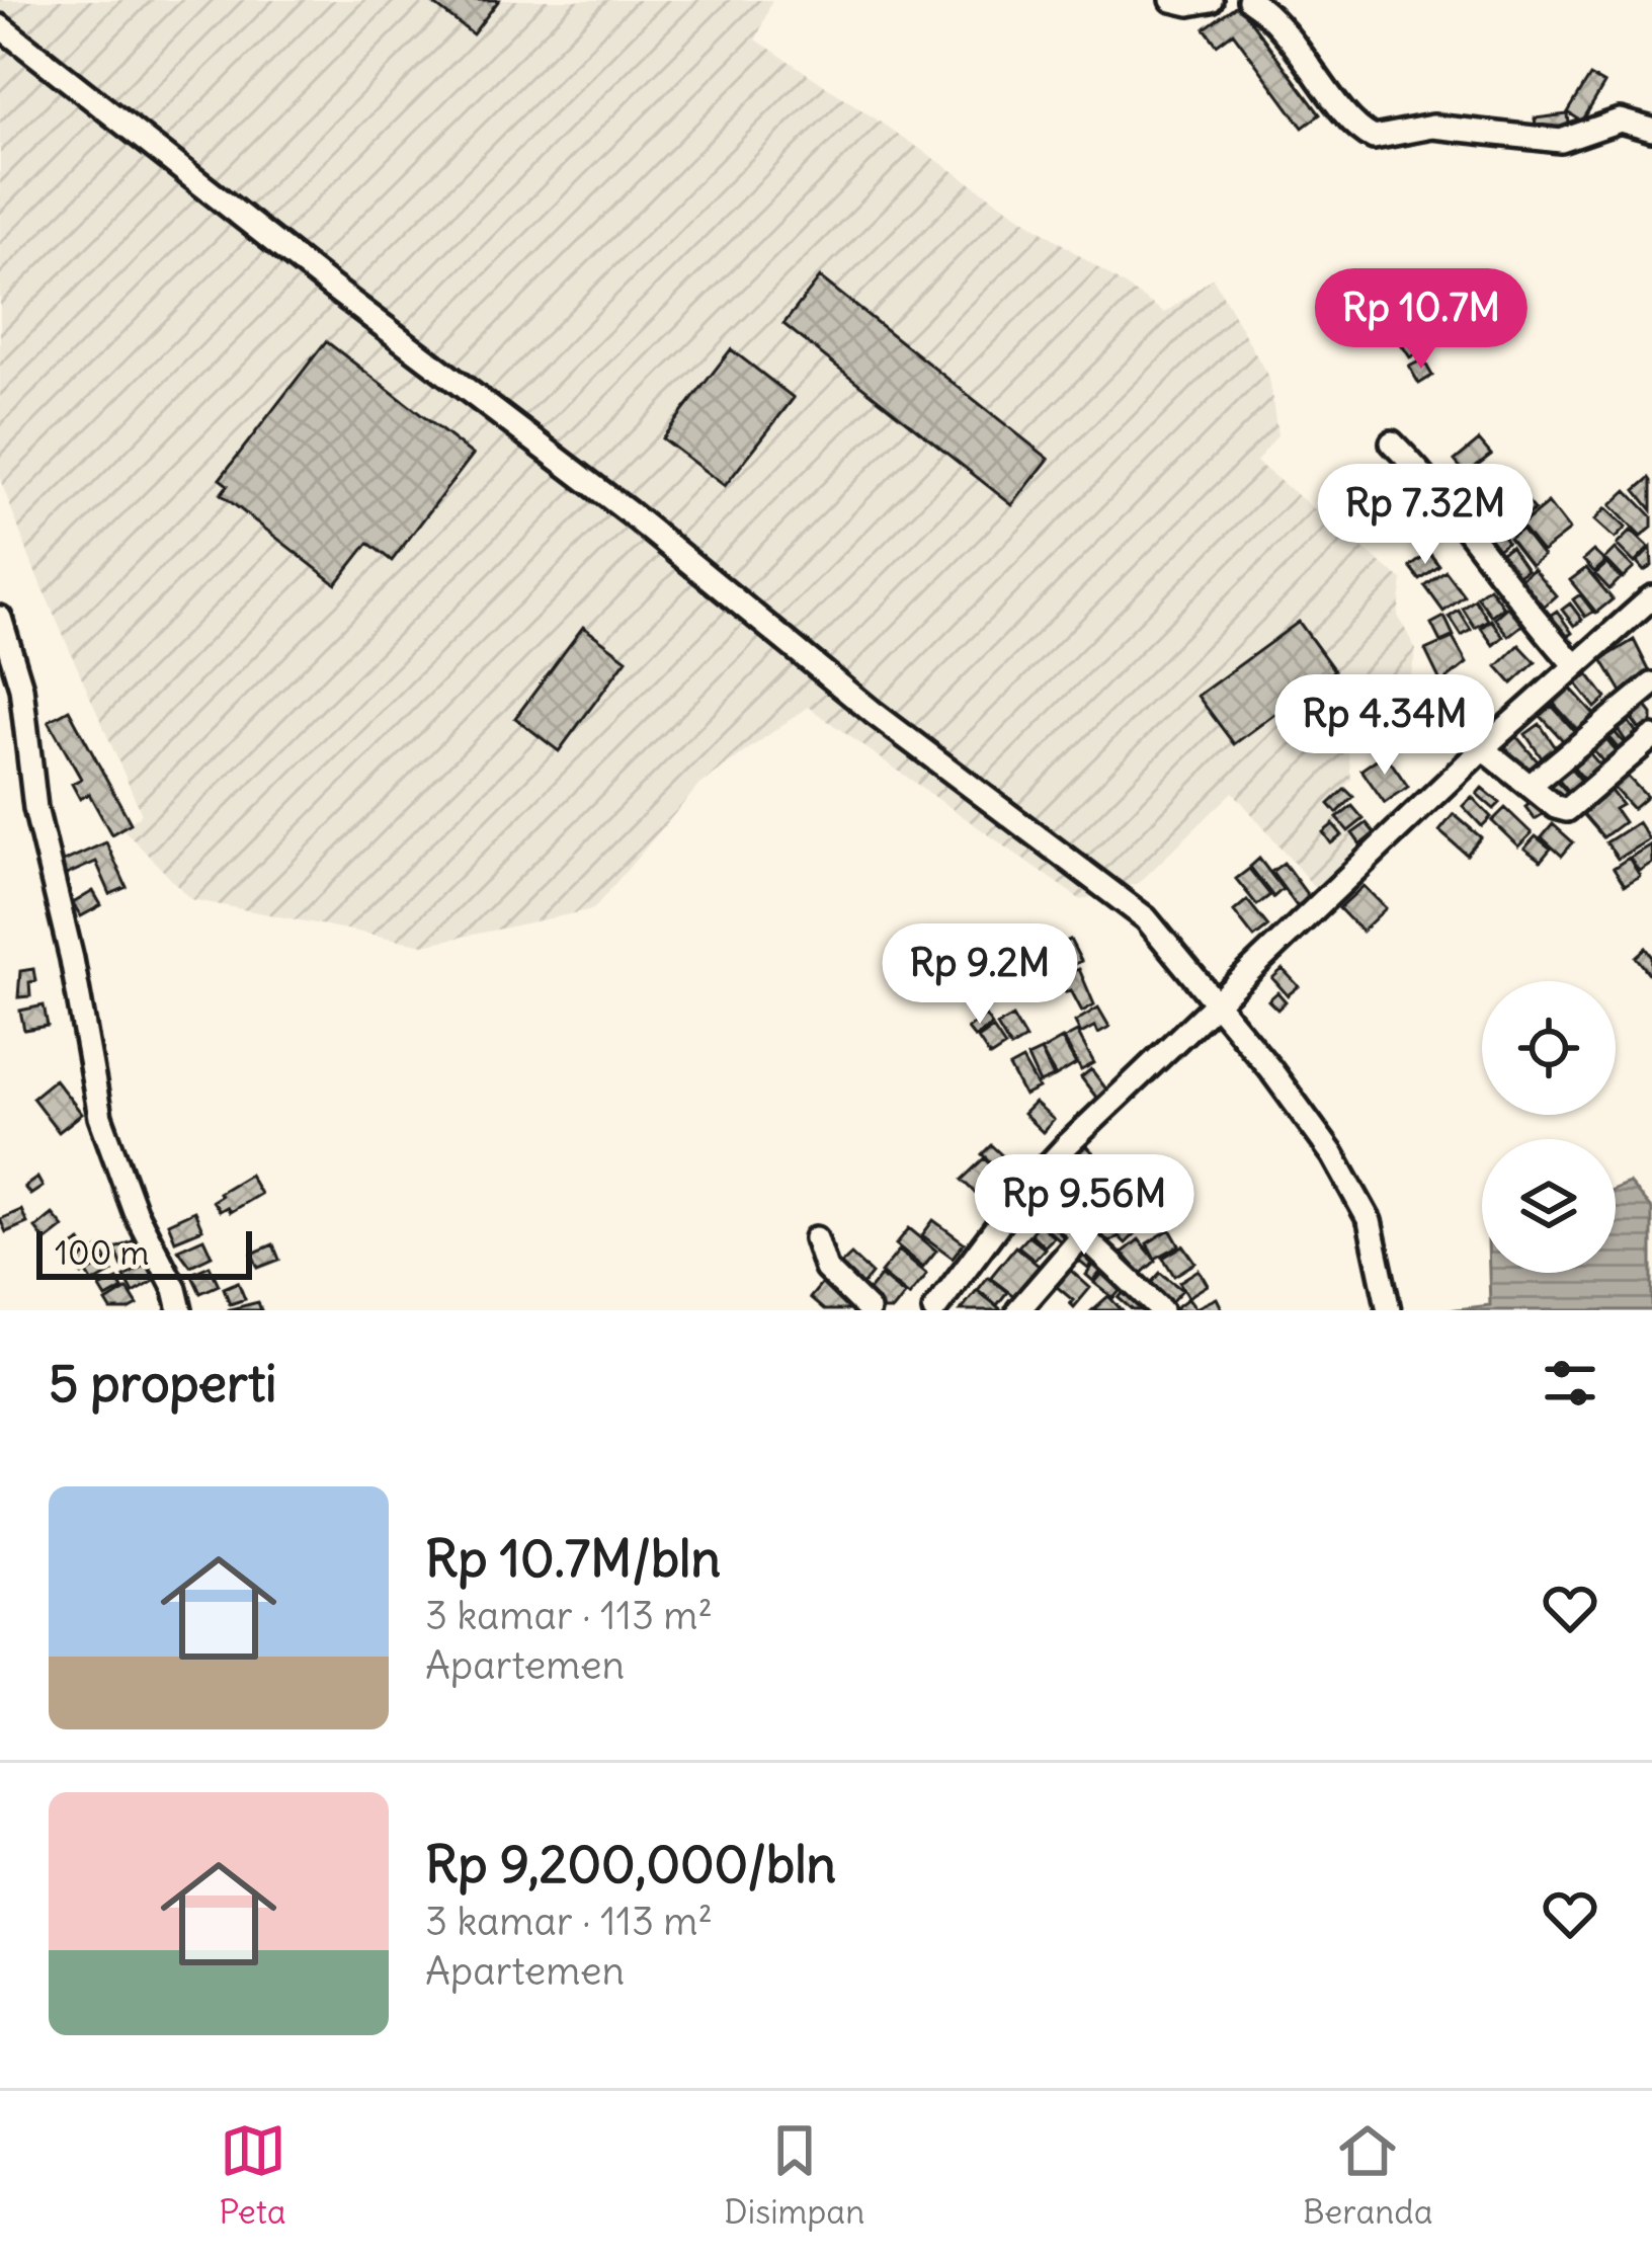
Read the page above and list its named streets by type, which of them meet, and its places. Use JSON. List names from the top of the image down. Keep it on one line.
{"scale_bar":"100 m","page":{"price":["Rp 10.7M","Rp 7.32M","Rp 4.34M","Rp 9.2M","Rp 9.56M"],"scale":"100 m","heading":"5 properti","list":[{"name":"Rp 10.7M/bln","note":"3 kamar · 113 m² · Apartemen"},{"name":"Rp 9,200,000/bln","note":"3 kamar · 113 m² · Apartemen"}],"tabs":["Peta","Disimpan","Beranda"]}}
